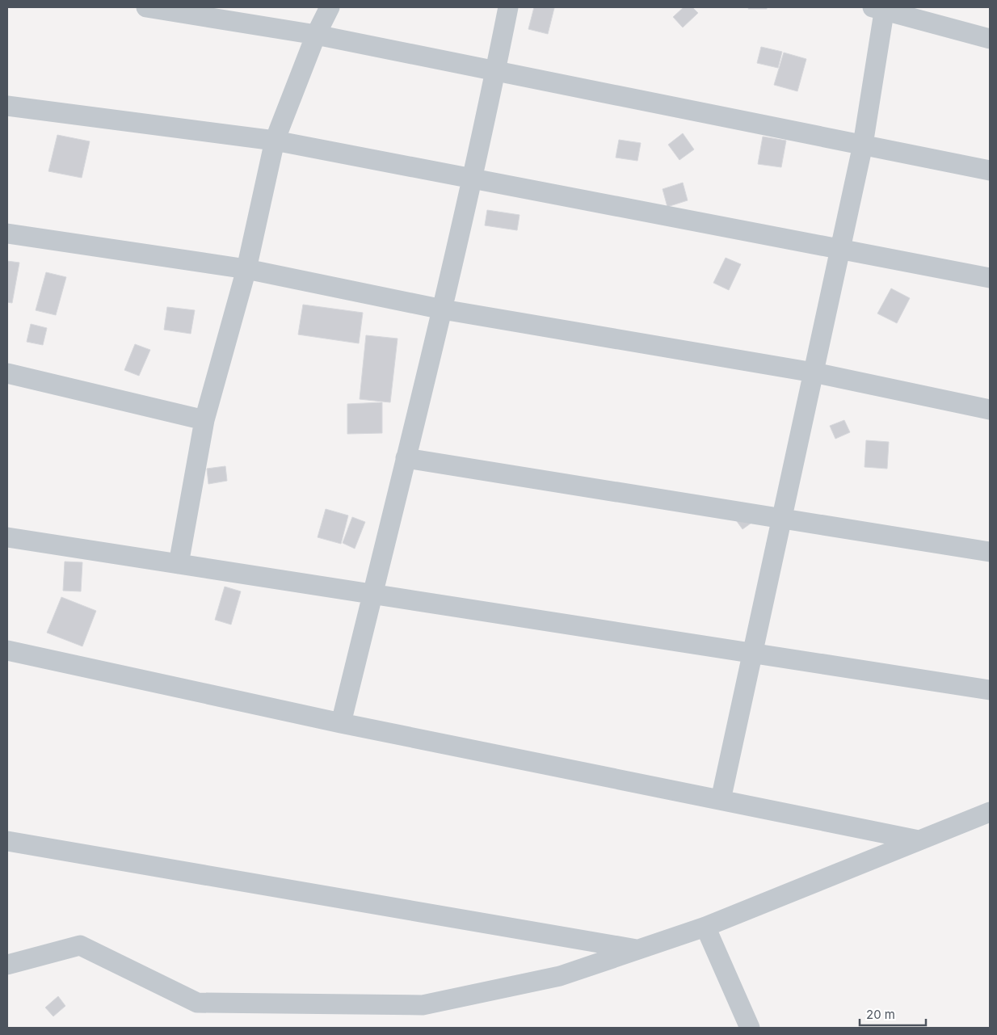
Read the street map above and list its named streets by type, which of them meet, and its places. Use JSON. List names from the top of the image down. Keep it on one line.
{"scale_bar":"20 m"}
